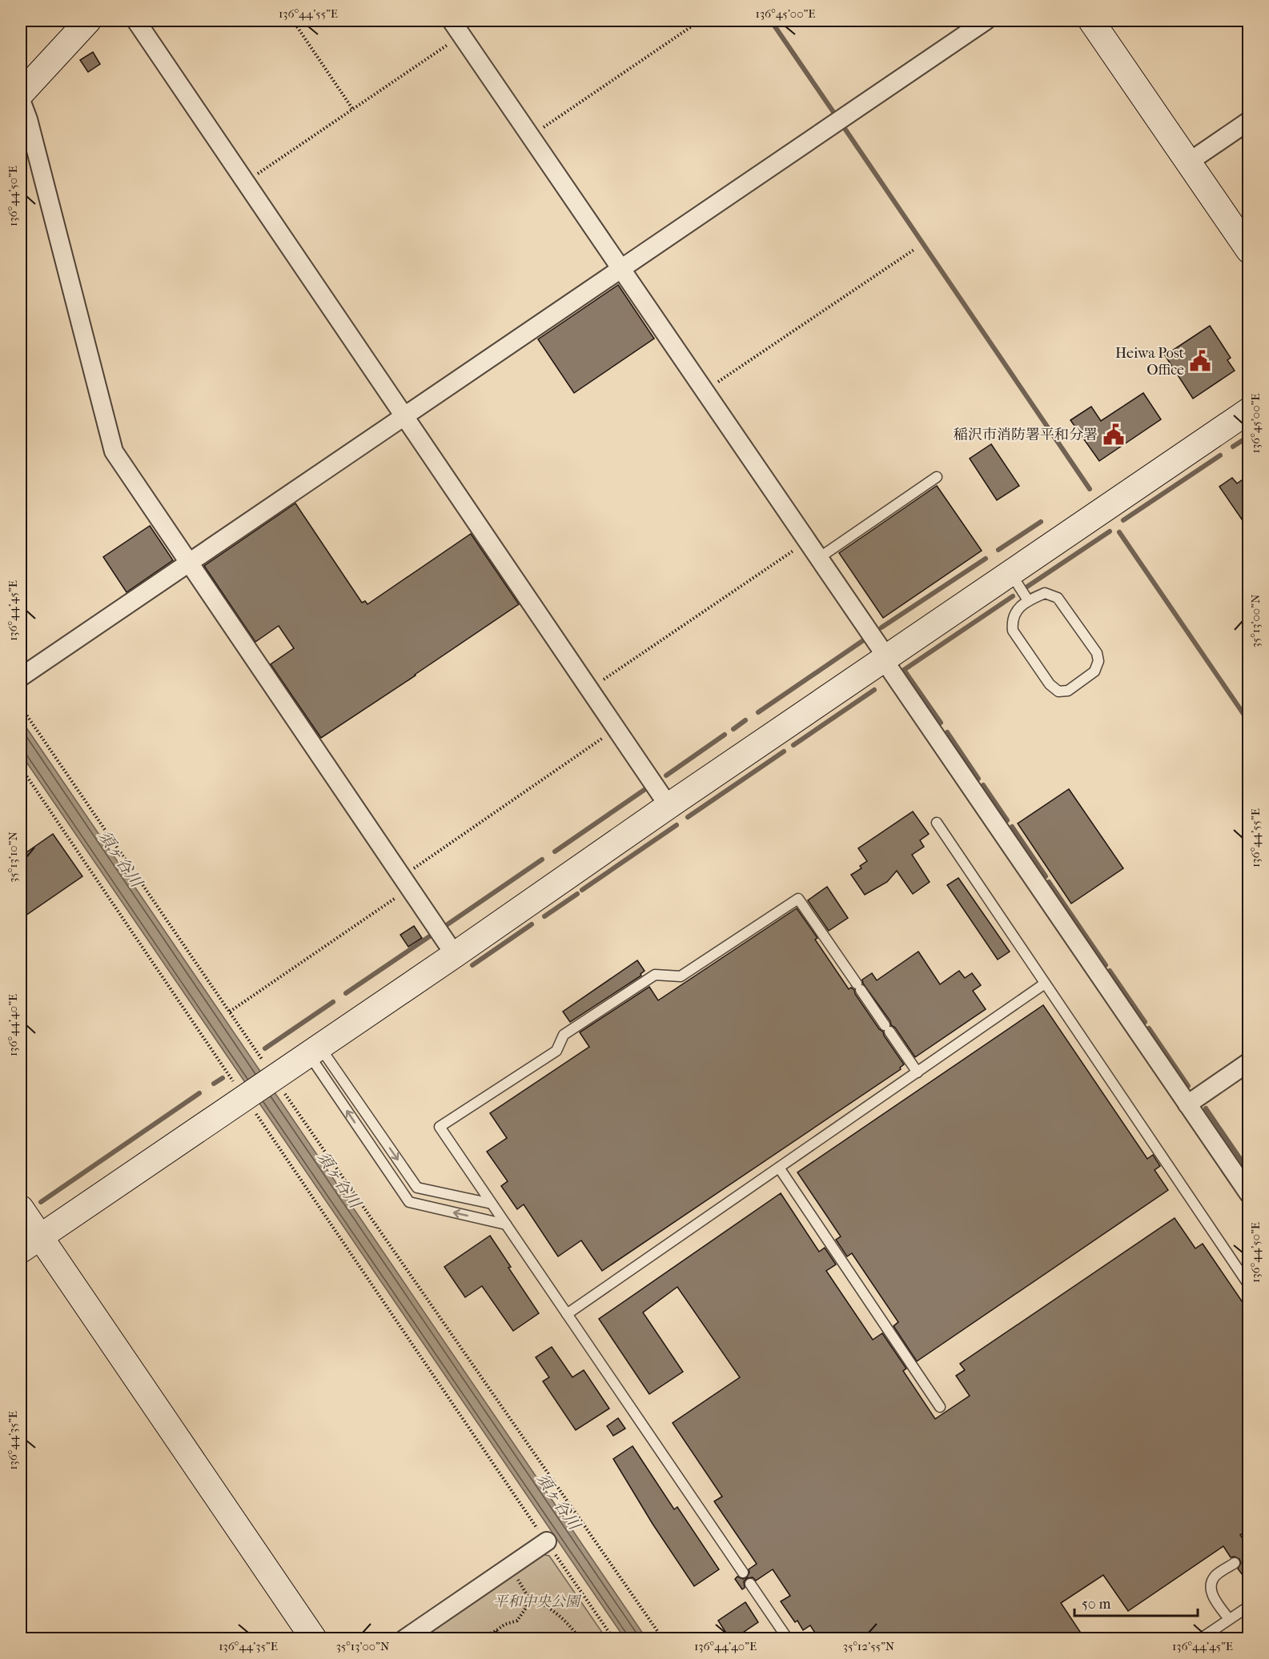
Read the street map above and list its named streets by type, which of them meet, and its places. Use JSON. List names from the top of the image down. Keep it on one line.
{"water":["須ヶ谷川"],"parks":["平和中央公園"],"places":{"public building":["Heiwa Post Office","稲沢市消防署平和分署"]},"scale_bar":"50 m","coordinates":["136°44'55\"E","136°45'00\"E","136°44'50\"E","136°44'45\"E","35°13'00\"N","35°13'10\"N","136°44'40\"E","136°44'35\"E","35°12'55\"N"]}
